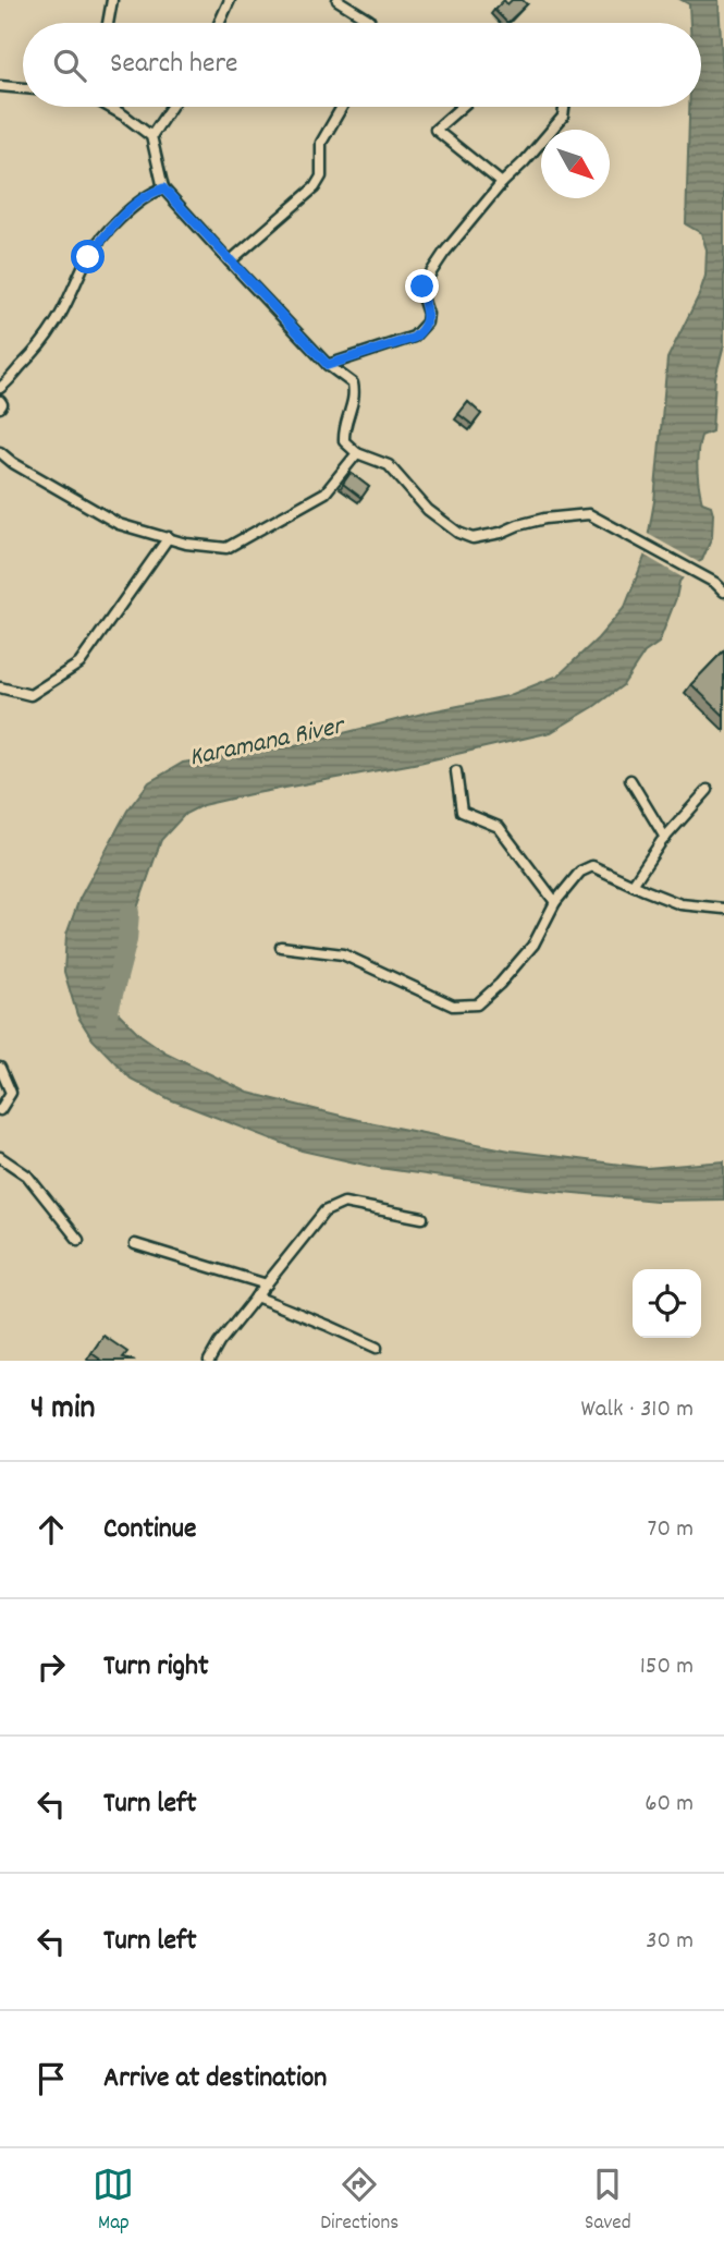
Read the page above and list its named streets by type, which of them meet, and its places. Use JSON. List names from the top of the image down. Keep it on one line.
{"water":["Karamana River"],"north":"bottom right","page":{"search":"Search here","heading":["4 min","Walk · 310 m"],"list":[["Continue","70 m"],["Turn right","150 m"],["Turn left","60 m"],["Turn left","30 m"],"Arrive at destination"],"nav":["Map","Directions","Saved"]}}
